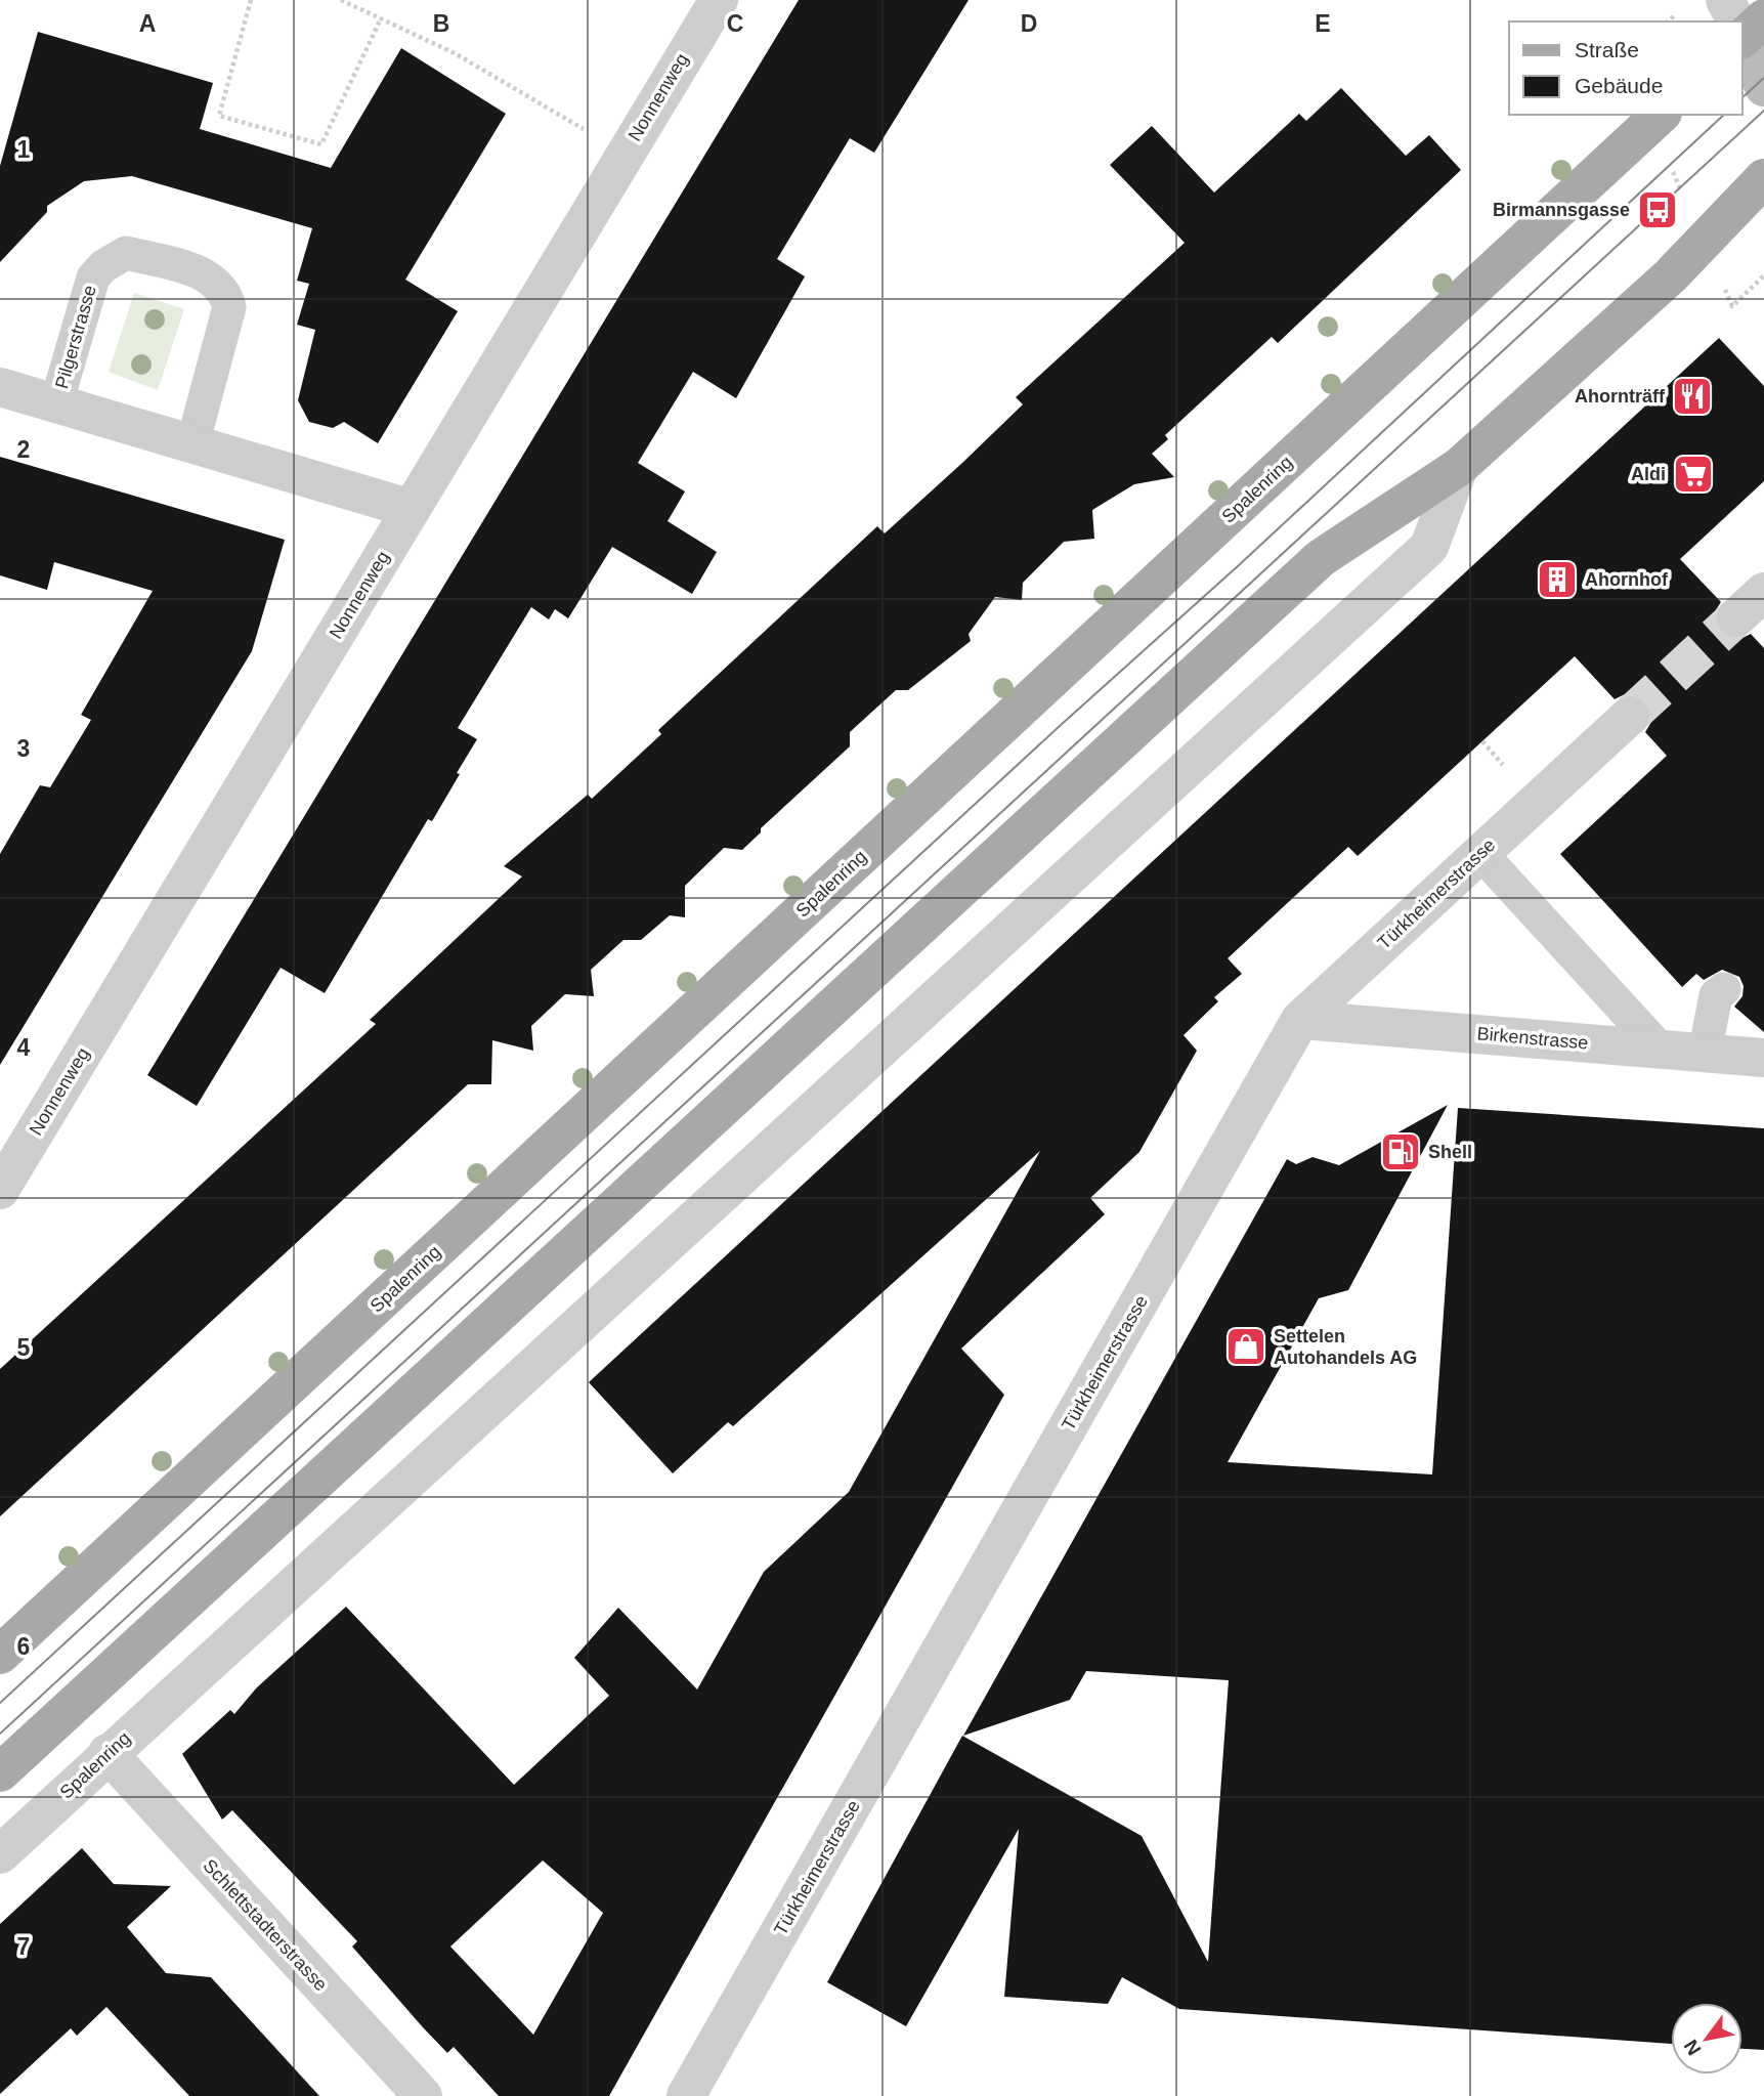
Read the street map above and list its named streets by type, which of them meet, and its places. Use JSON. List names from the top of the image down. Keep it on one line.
{"streets":{"main road":["Spalenring"],"street":["Nonnenweg","Pilgerstrasse","Türkheimerstrasse","Birkenstrasse","Schlettstadterstrasse"]},"crossings":[["Nonnenweg","Pilgerstrasse"],["Spalenring","Schlettstadterstrasse"],["Türkheimerstrasse","Birkenstrasse"]],"places":{"bus stop":["Birmannsgasse"],"restaurant":["Ahornträff"],"supermarket":["Aldi"],"building":["Ahornhof"],"fuel station":["Shell"],"shop":["Settelen Autohandels AG"]},"legend":["Straße","Gebäude"],"north":"bottom left","grid":{"columns":["A","B","C","D","E"],"rows":["1","2","3","4","5","6","7"]}}
